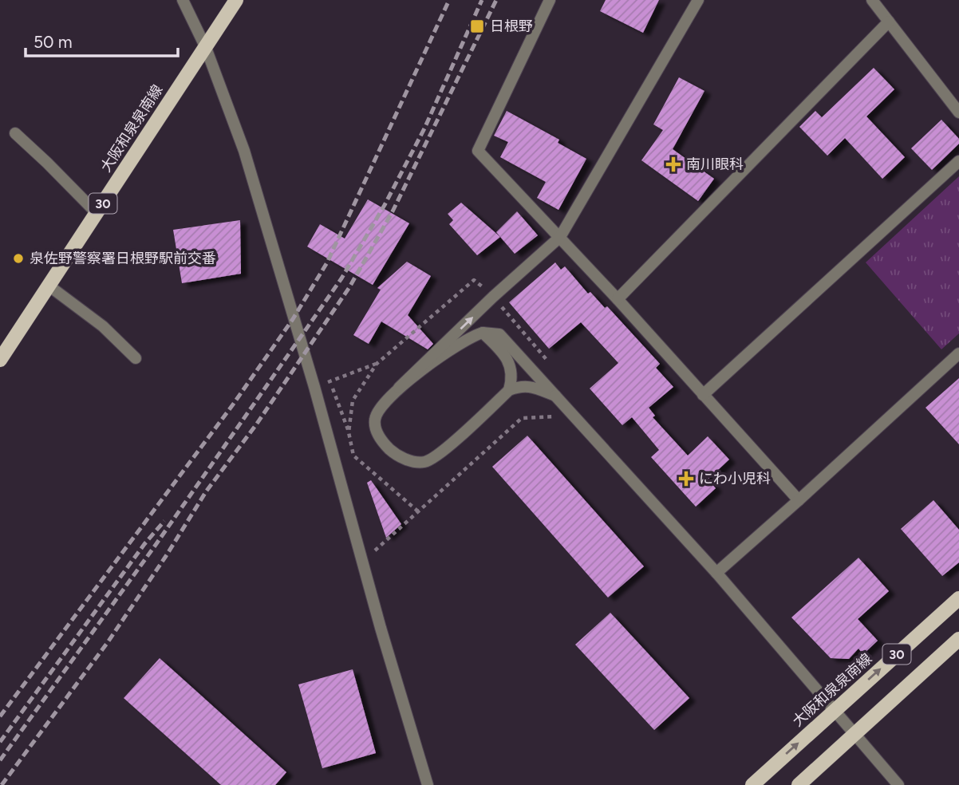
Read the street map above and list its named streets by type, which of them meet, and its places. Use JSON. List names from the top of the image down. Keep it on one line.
{"streets":{"main road":["大阪和泉泉南線","30"]},"places":{"transit":["日根野"],"health":["南川眼科","にわ小児科"],"other":["泉佐野警察署日根野駅前交番"]},"scale_bar":"50 m"}
